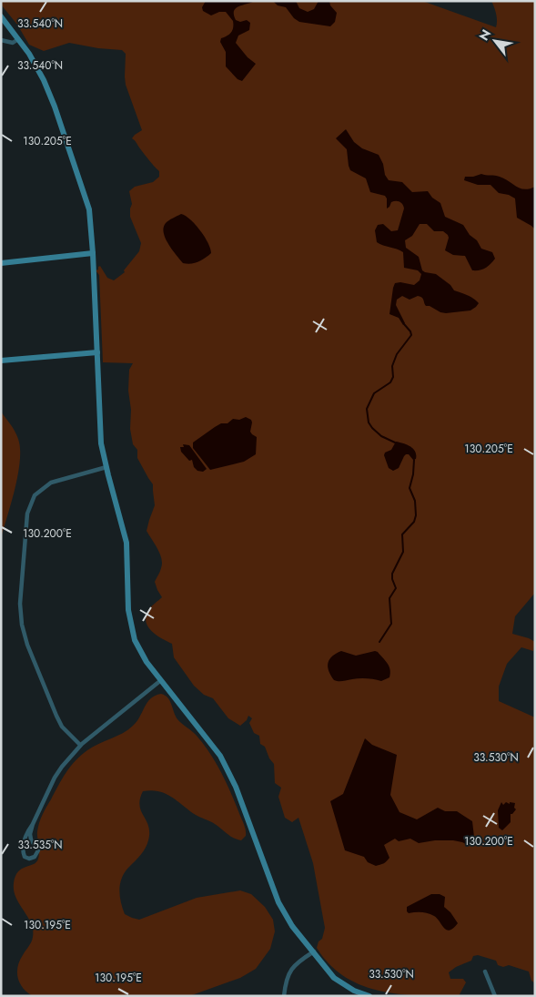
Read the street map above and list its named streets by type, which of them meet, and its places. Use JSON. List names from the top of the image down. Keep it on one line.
{"north":"top left","coordinates":["33.540°N","130.205°E","130.200°E","33.530°N","33.535°N","130.195°E"]}
